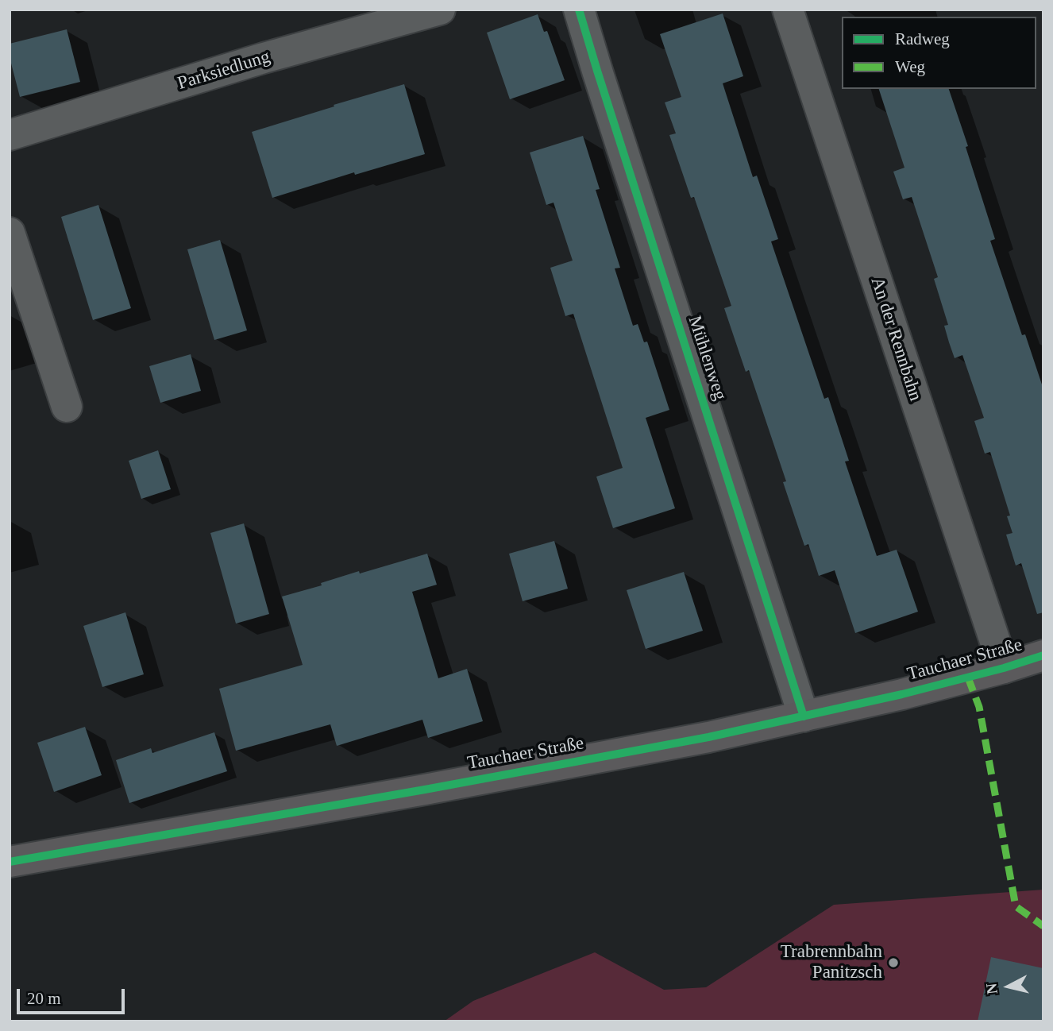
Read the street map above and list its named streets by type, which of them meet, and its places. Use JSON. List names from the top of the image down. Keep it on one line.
{"streets":{"street":["Parksiedlung","An der Rennbahn","Mühlenweg","Tauchaer Straße"]},"crossings":[["An der Rennbahn","Tauchaer Straße"],["Mühlenweg","Tauchaer Straße"]],"places":["Trabrennbahn Panitzsch"],"legend":["Radweg","Weg"],"scale_bar":"20 m","north":"left"}
